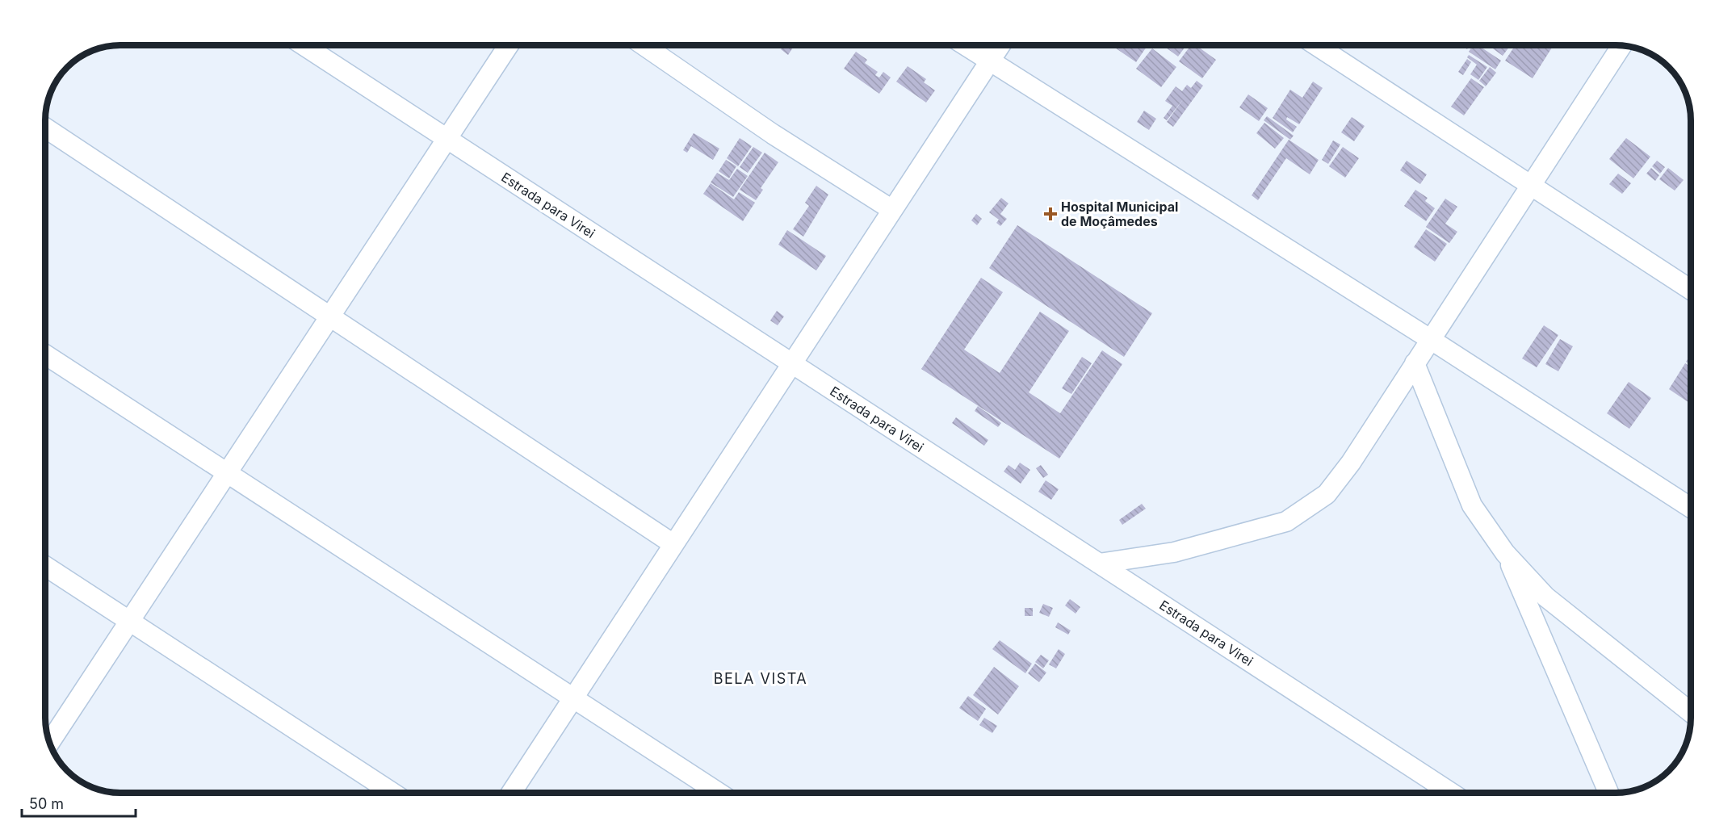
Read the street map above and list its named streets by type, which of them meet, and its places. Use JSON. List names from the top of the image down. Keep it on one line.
{"streets":{"street":["Estrada para Virei"]},"districts":["BELA VISTA"],"places":{"health":["Hospital Municipal de Moçâmedes"]},"scale_bar":"50 m"}
